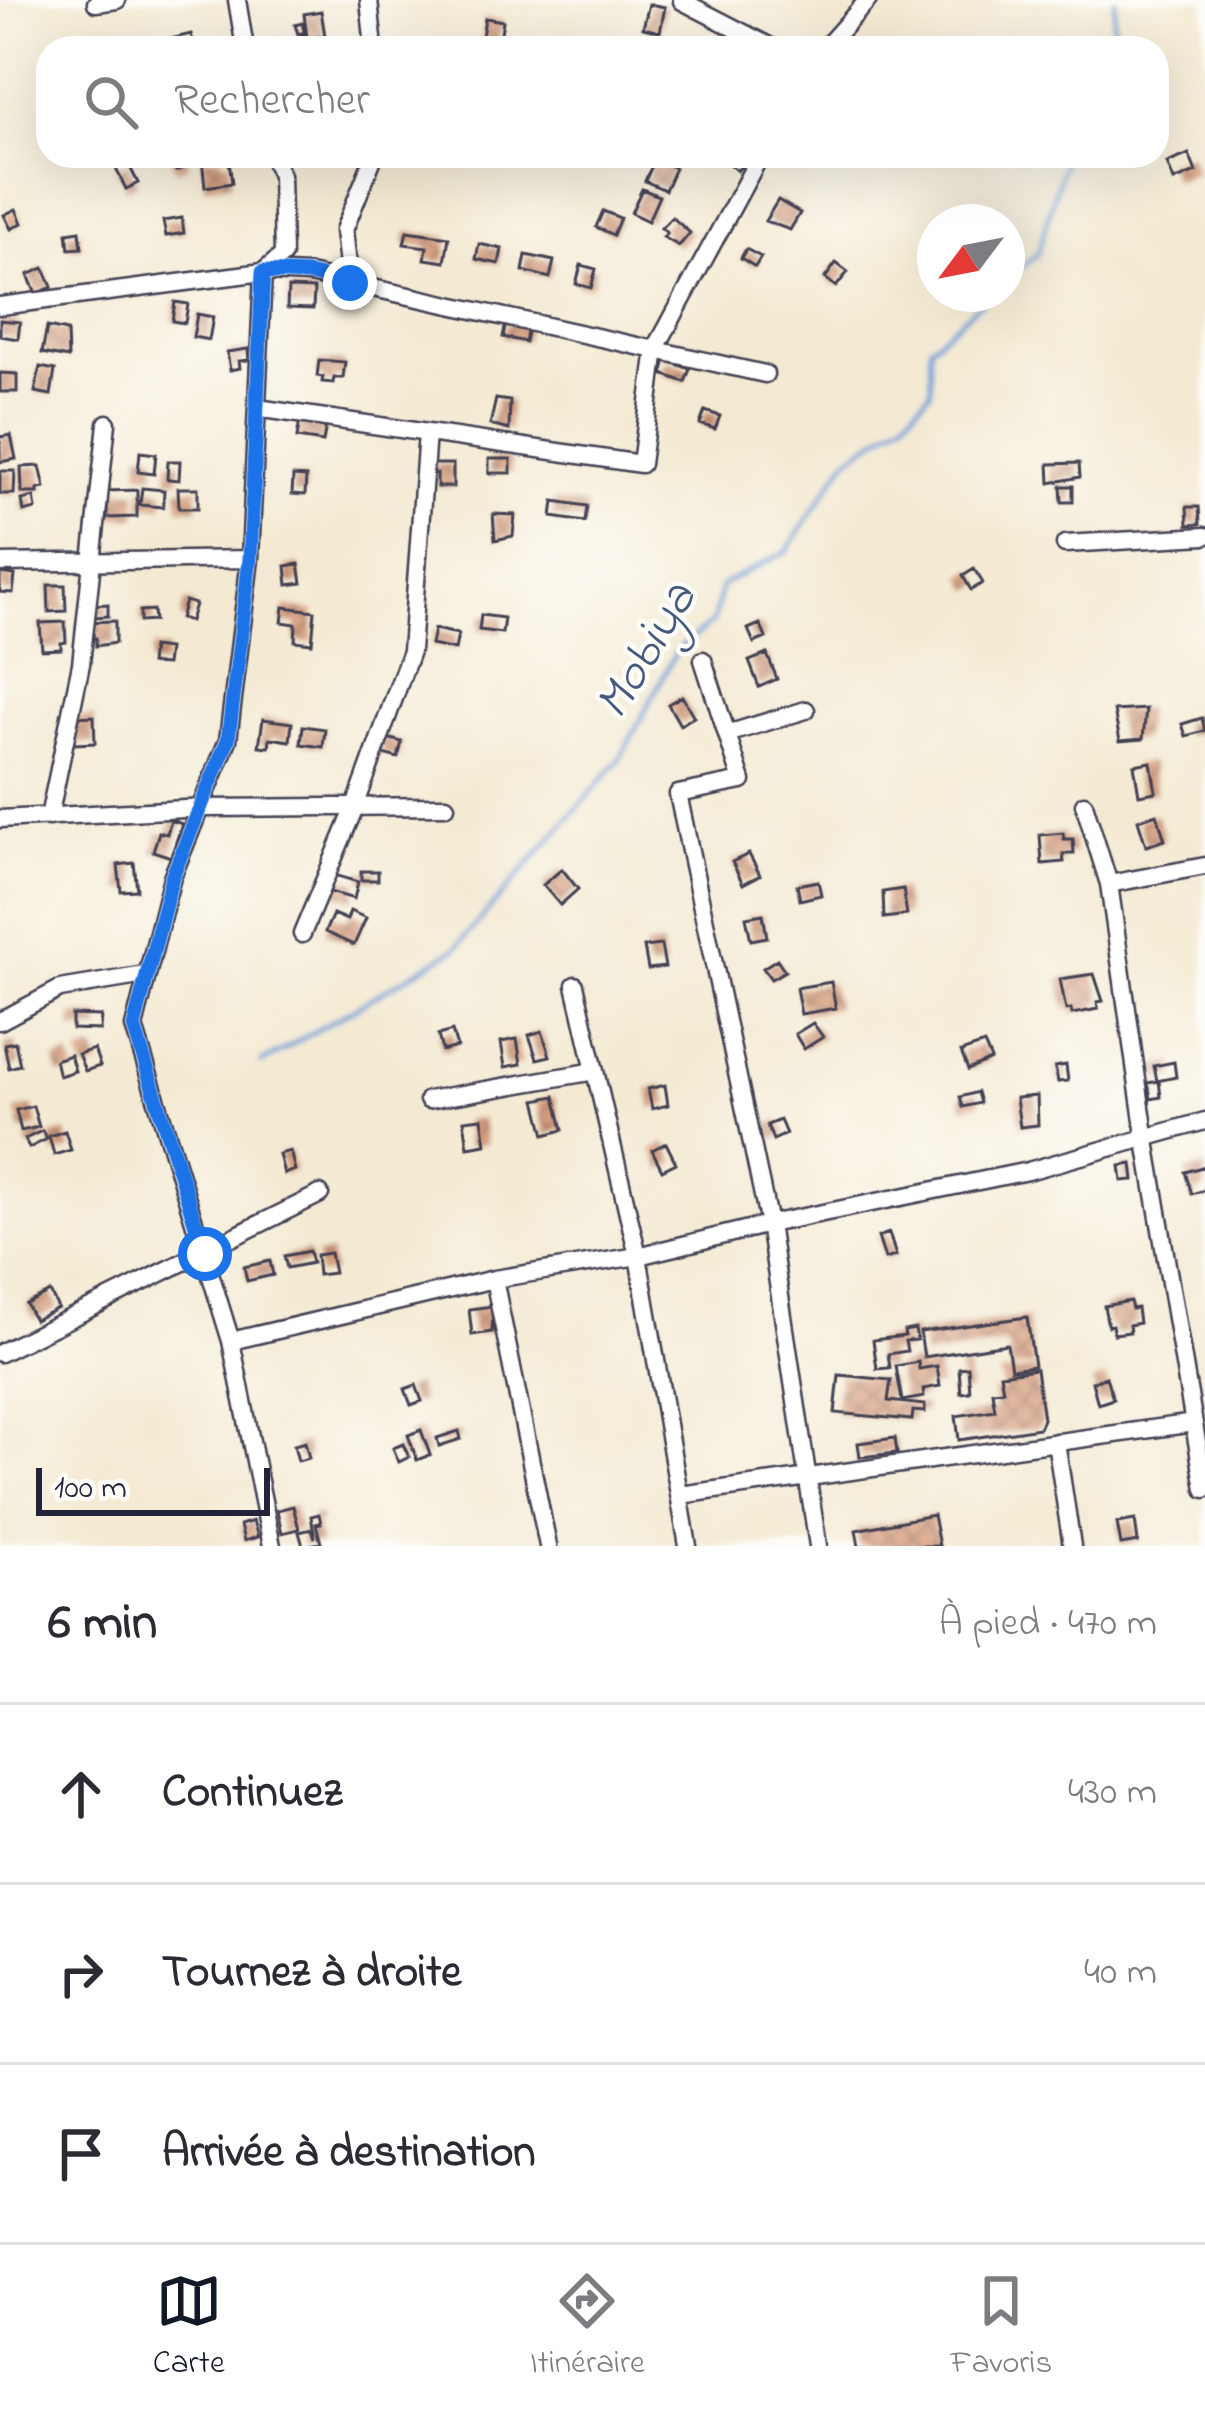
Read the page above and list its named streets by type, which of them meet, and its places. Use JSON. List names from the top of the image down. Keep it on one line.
{"water":["Mobiya"],"scale_bar":"100 m","north":"bottom left","page":{"search":"Rechercher","scale":"100 m","heading":["6 min","À pied · 470 m"],"list":[["Continuez","430 m"],["Tournez à droite","40 m"],"Arrivée à destination"],"nav":["Carte","Itinéraire","Favoris"]}}
